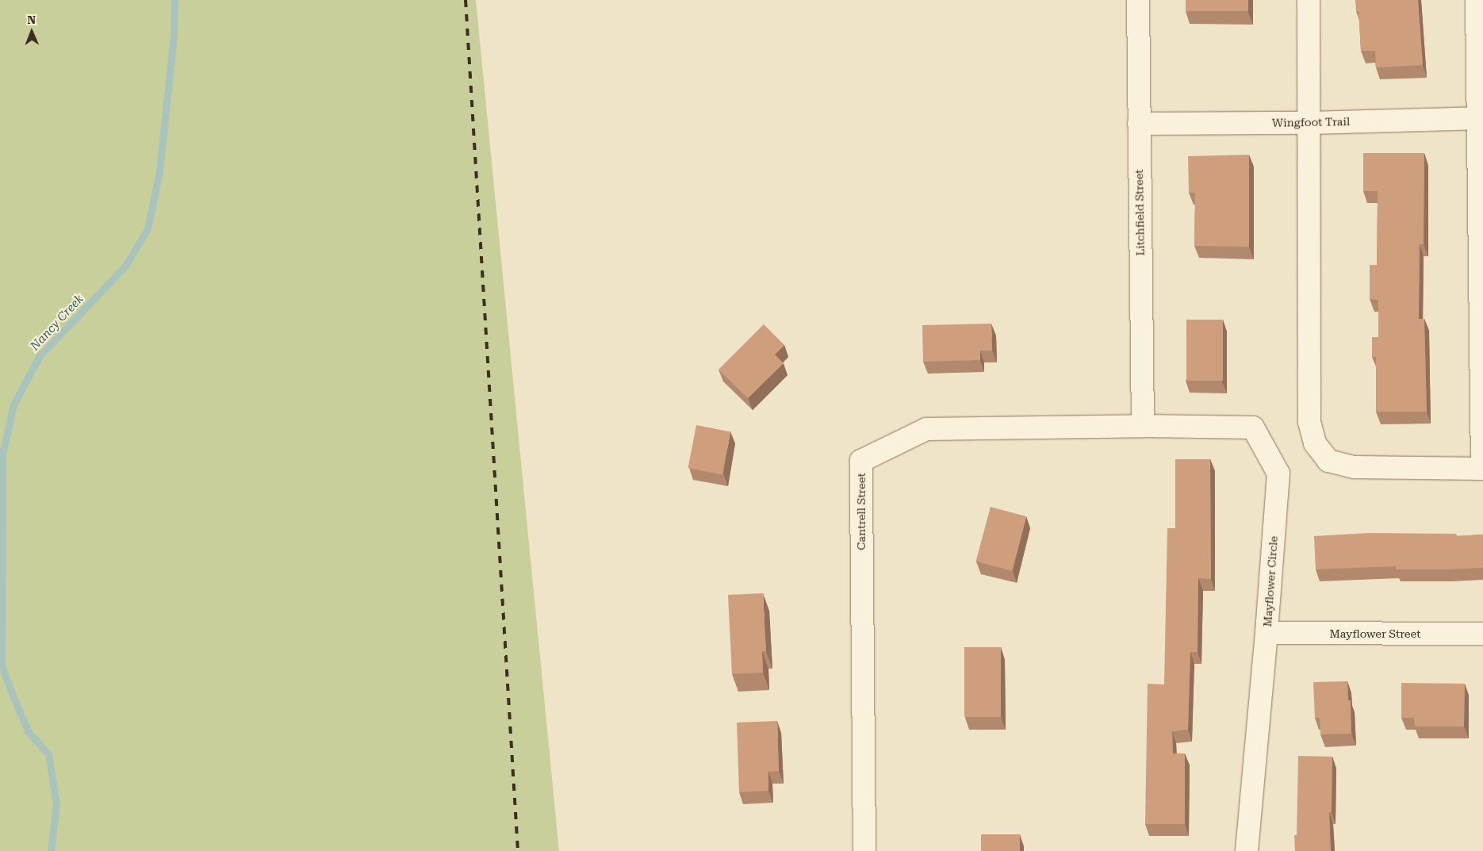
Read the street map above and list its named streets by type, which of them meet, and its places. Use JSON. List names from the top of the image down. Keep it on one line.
{"streets":{"street":["Wingfoot Trail","Litchfield Street","Cantrell Street","Mayflower Circle","Mayflower Street"]},"crossings":[["Wingfoot Trail","Litchfield Street"],["Litchfield Street","Cantrell Street"],["Litchfield Street","Mayflower Circle"],["Cantrell Street","Mayflower Circle"],["Mayflower Circle","Mayflower Street"]],"water":["Nancy Creek"],"north":"top"}
